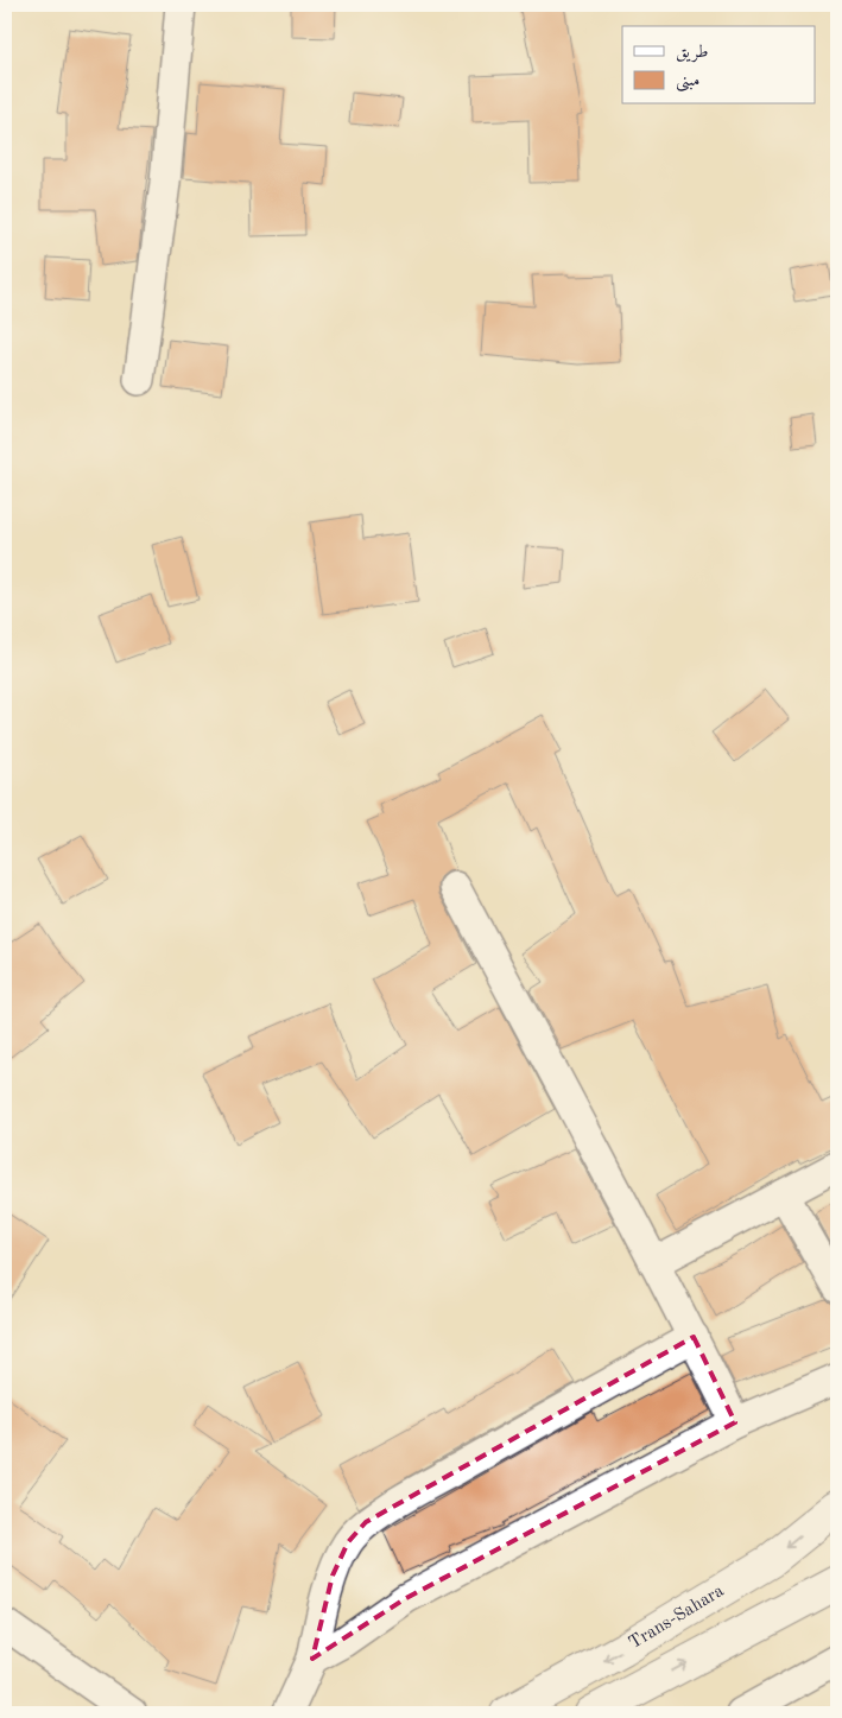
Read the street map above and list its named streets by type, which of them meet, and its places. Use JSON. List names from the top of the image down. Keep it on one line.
{"streets":{"highway":["Trans-Sahara"]},"legend":["طريق","مبنى"]}
